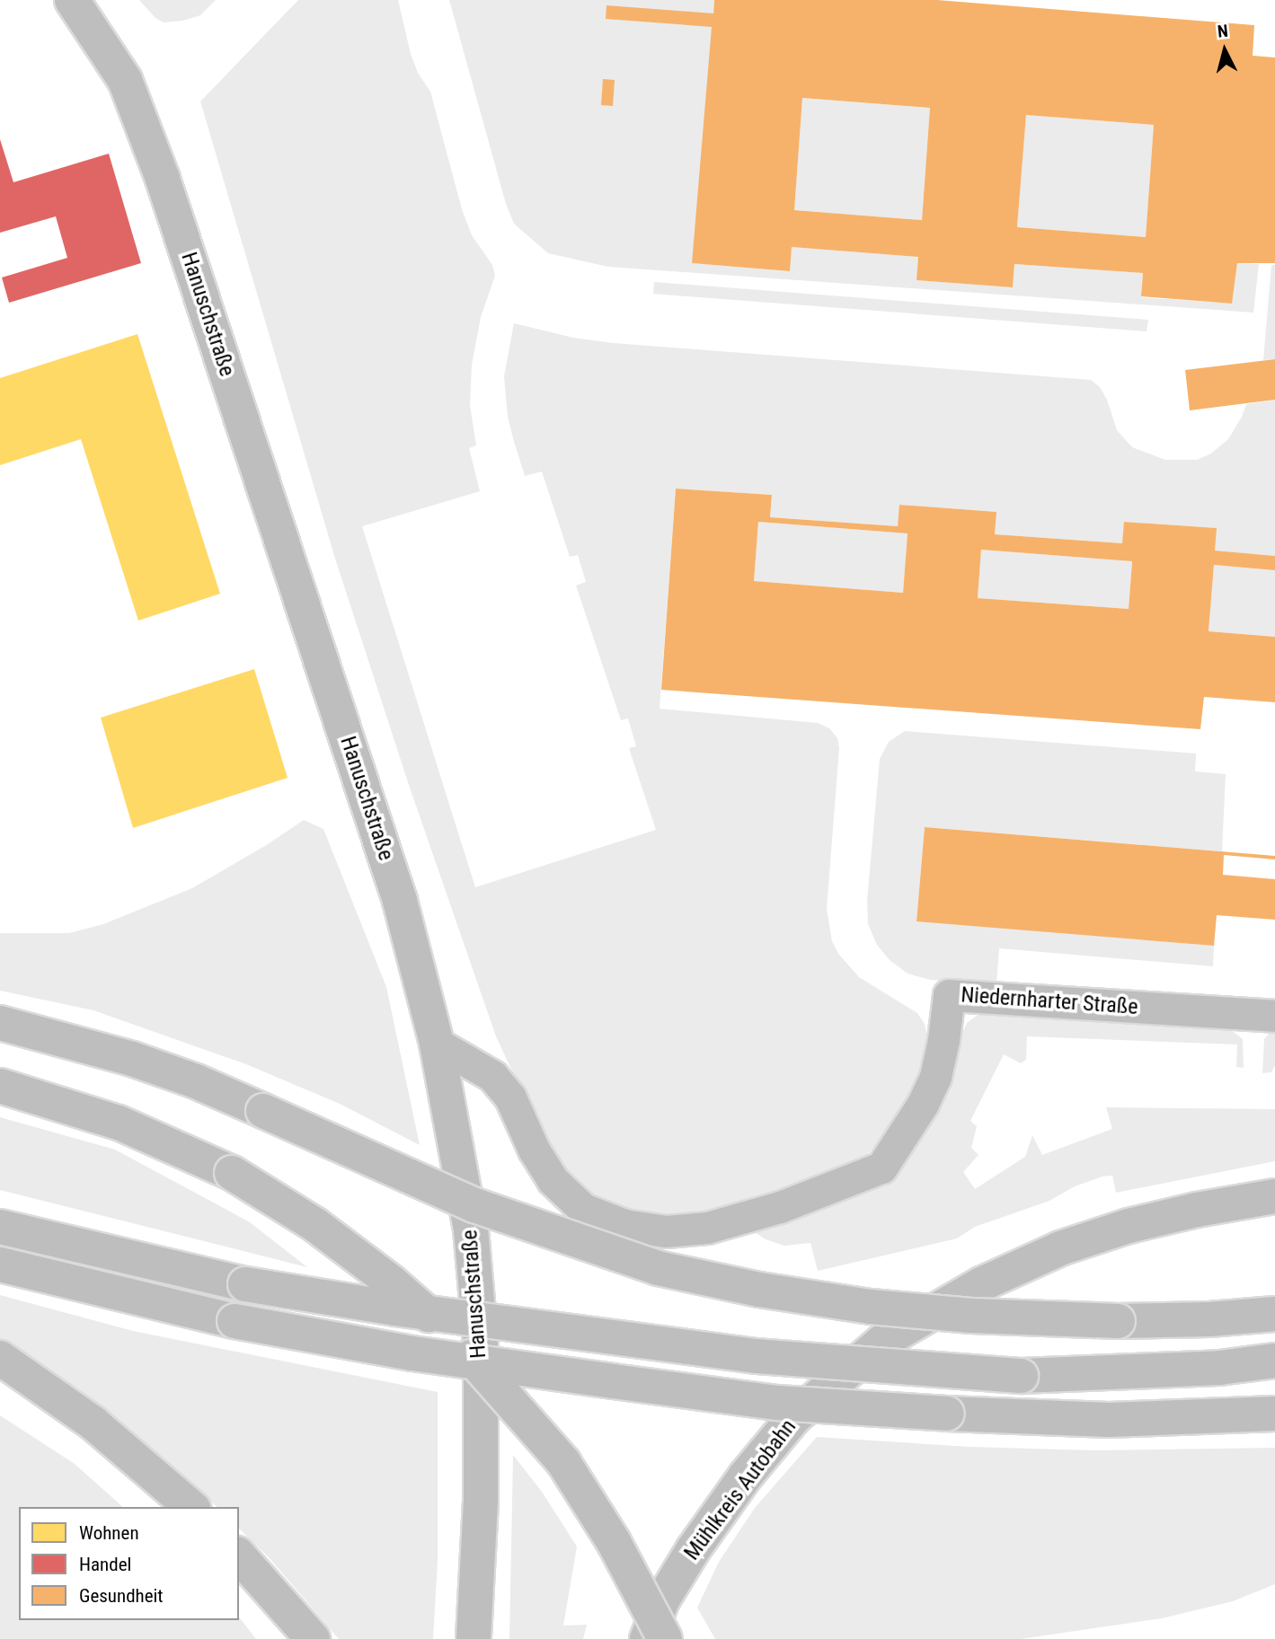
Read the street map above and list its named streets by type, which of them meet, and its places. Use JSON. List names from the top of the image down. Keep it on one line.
{"streets":{"main road":["Hanuschstraße","Mühlkreis Autobahn"],"street":["Niedernharter Straße"]},"crossings":[["Hanuschstraße","Niedernharter Straße"]],"legend":["Wohnen","Handel","Gesundheit"],"north":"top"}
